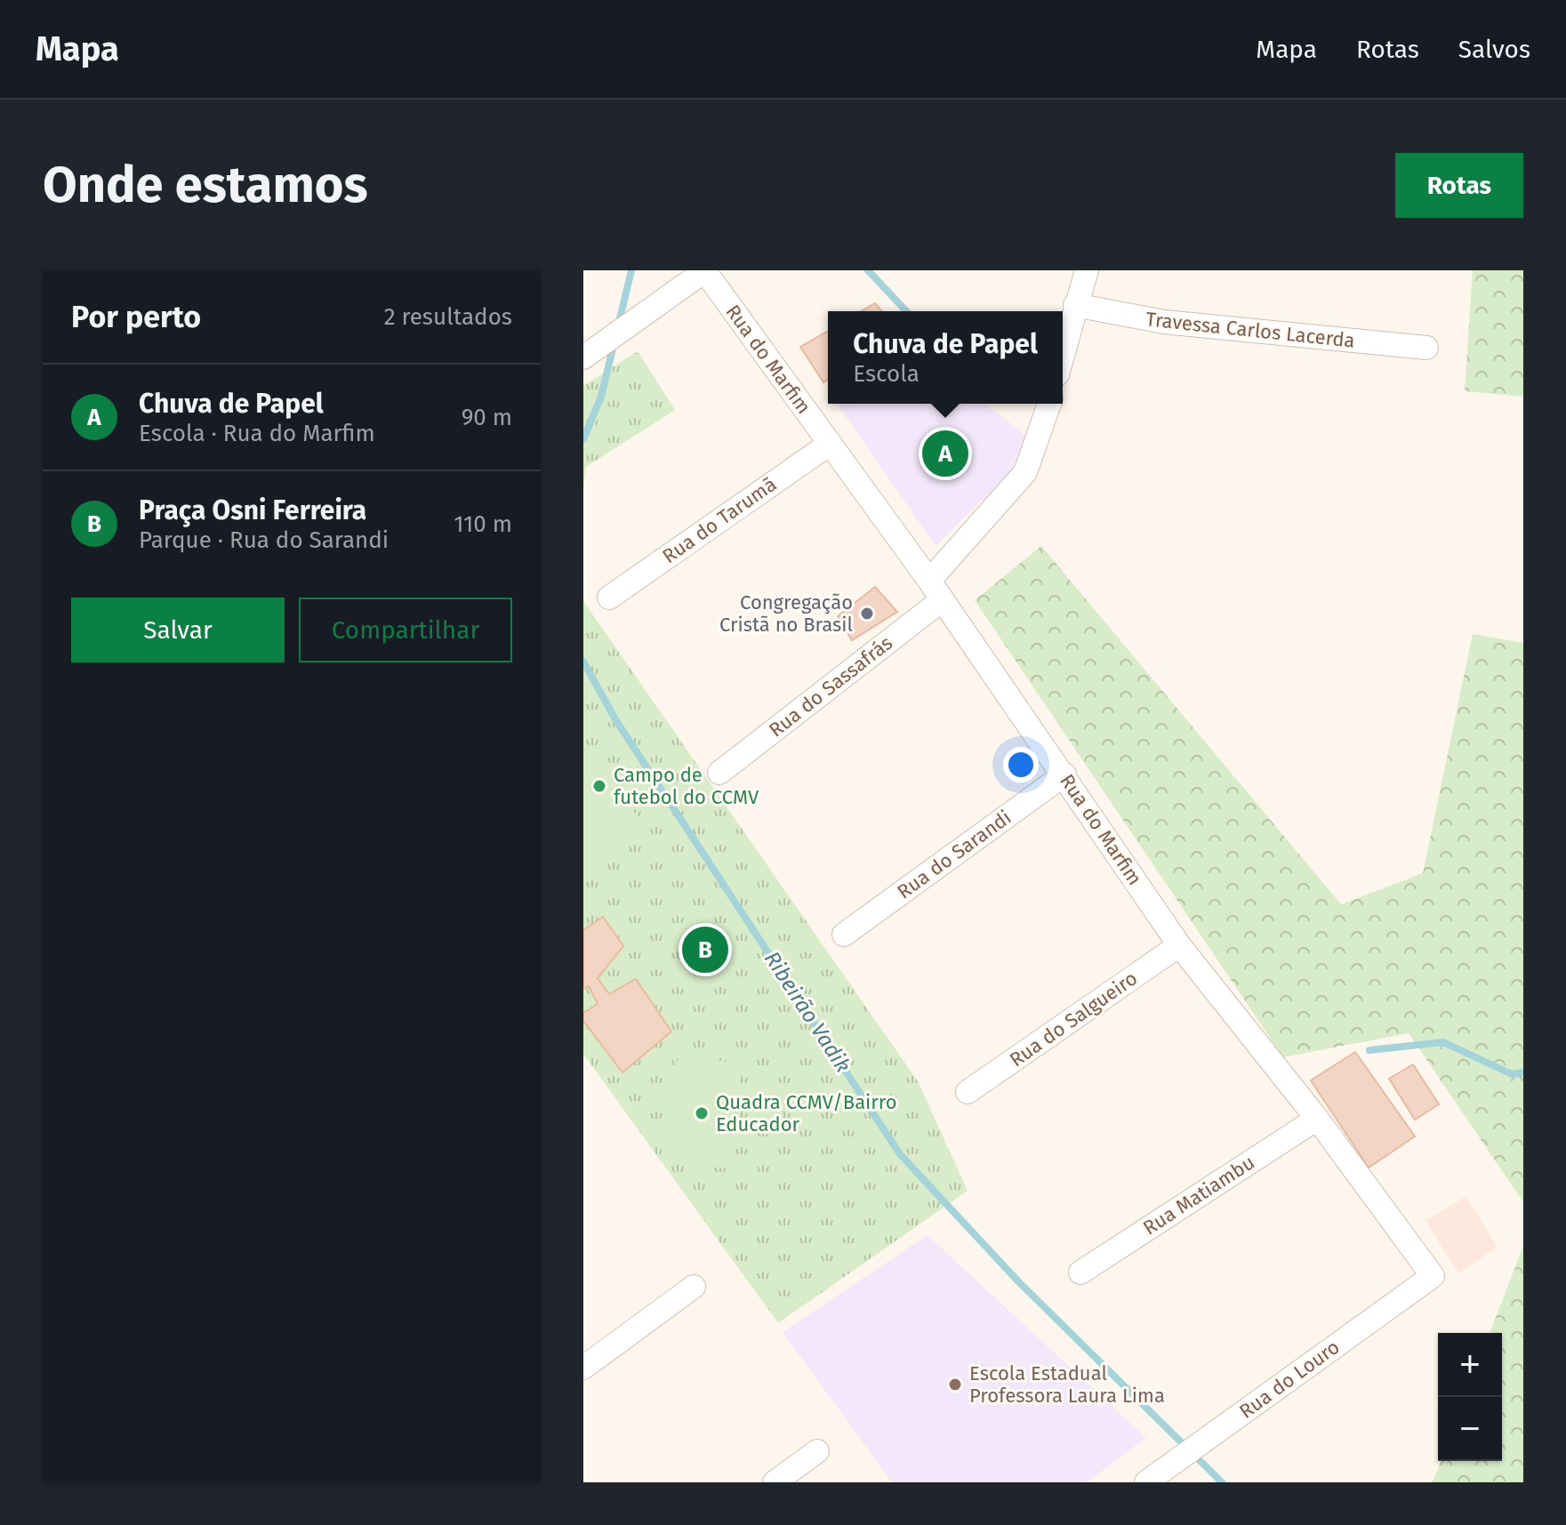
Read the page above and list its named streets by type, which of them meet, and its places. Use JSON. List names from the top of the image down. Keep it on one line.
{"streets":{"street":["Travessa Carlos Lacerda","Rua do Marfim","Rua do Tarumã","Rua do Sassafrás","Rua do Sarandi","Rua do Salgueiro","Rua Matiambu","Rua do Louro"]},"crossings":[["Rua do Marfim","Rua do Tarumã"],["Rua do Marfim","Rua do Sassafrás"],["Rua do Marfim","Rua do Sarandi"],["Rua do Marfim","Rua do Salgueiro"],["Rua do Marfim","Rua Matiambu"],["Rua do Marfim","Rua do Louro"]],"water":["Ribeirão Vadik"],"places":["Congregação Cristã no Brasil","Campo de futebol do CCMV","Quadra CCMV/Bairro Educador","Escola Estadual Professora Laura Lima"],"page":{"header":"Mapa","nav":["Mapa","Rotas","Salvos"],"buttons":["Rotas",["Salvar","Compartilhar"]],"title":"Onde estamos","heading":["Por perto","2 resultados"],"popup":["Chuva de Papel","Escola"],"list":[{"mark":"A","name":"Chuva de Papel","note":"Escola · Rua do Marfim","value":"90 m"},{"mark":"B","name":"Praça Osni Ferreira","note":"Parque · Rua do Sarandi","value":"110 m"}],"pins":["A","B"],"map_buttons":["+","−"]}}
